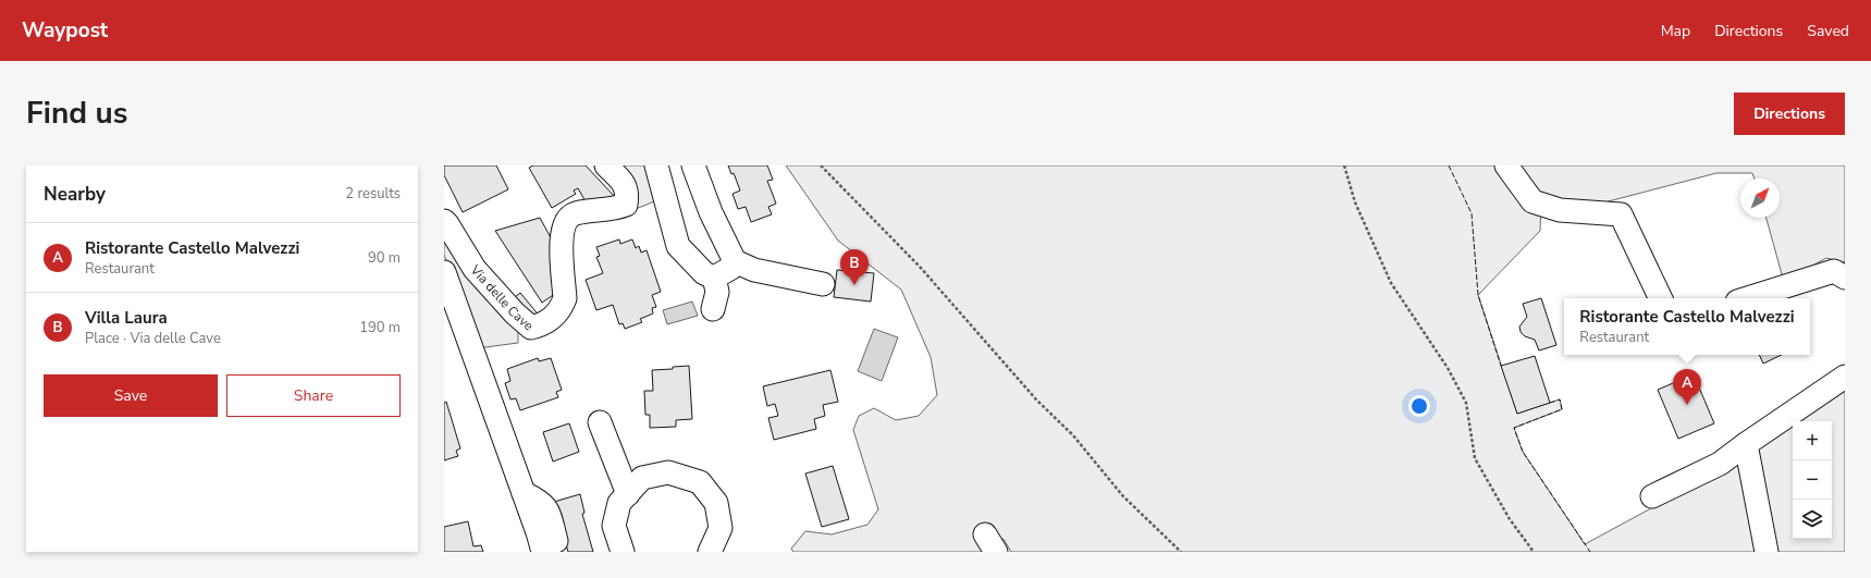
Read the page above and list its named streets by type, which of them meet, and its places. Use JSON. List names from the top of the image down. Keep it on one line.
{"streets":{"street":["Via delle Cave"]},"north":"top right","page":{"header":"Waypost","nav":["Map","Directions","Saved"],"title":"Find us","buttons":["Directions",["Save","Share"]],"heading":["Nearby","2 results"],"list":[{"mark":"A","name":"Ristorante Castello Malvezzi","note":"Restaurant","value":"90 m"},{"mark":"B","name":"Villa Laura","note":"Place · Via delle Cave","value":"190 m"}],"pins":["B","A"],"popup":["Ristorante Castello Malvezzi","Restaurant"],"map_buttons":["+","−"]}}
